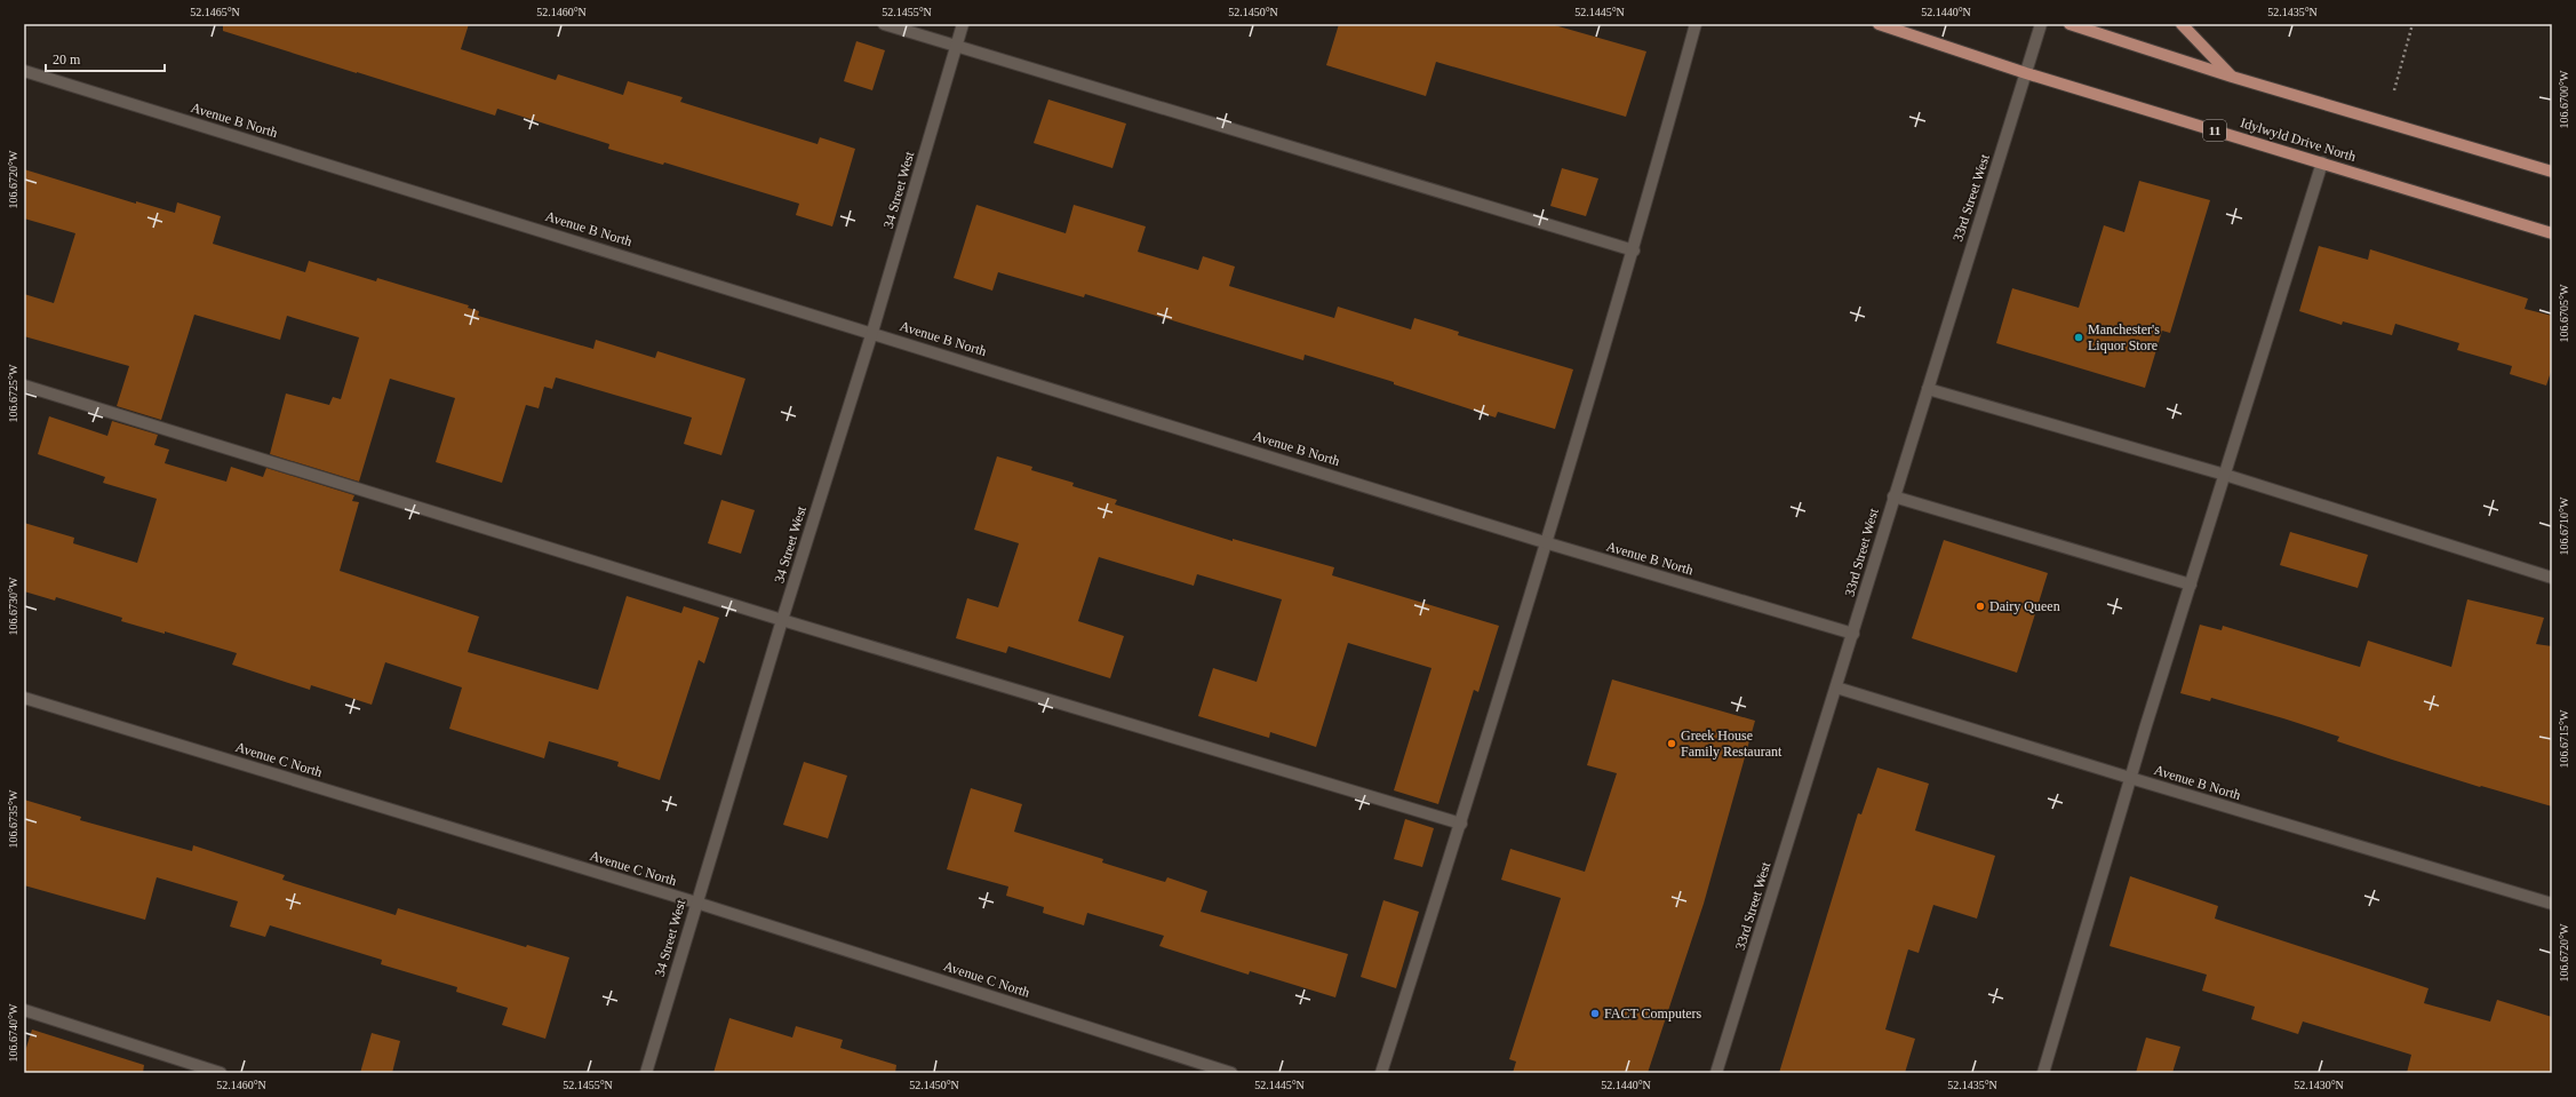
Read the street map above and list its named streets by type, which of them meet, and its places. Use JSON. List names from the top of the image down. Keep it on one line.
{"streets":{"main road":["11","Idylwyld Drive North"],"street":["Avenue B North","34 Street West","33rd Street West","Avenue C North"]},"crossings":[["Avenue B North","34 Street West"],["Avenue B North","33rd Street West"],["Idylwyld Drive North","33rd Street West"],["34 Street West","Avenue C North"]],"places":["Manchester's Liquor Store","Dairy Queen","Greek House Family Restaurant","FACT Computers"],"scale_bar":"20 m","coordinates":["52.1465°N","52.1460°N","52.1455°N","52.1450°N","52.1445°N","52.1440°N","52.1435°N","106.6700°W","106.6720°W","106.6705°W","106.6725°W","106.6710°W","106.6730°W","106.6715°W","106.6735°W","106.6740°W","52.1430°N"]}
